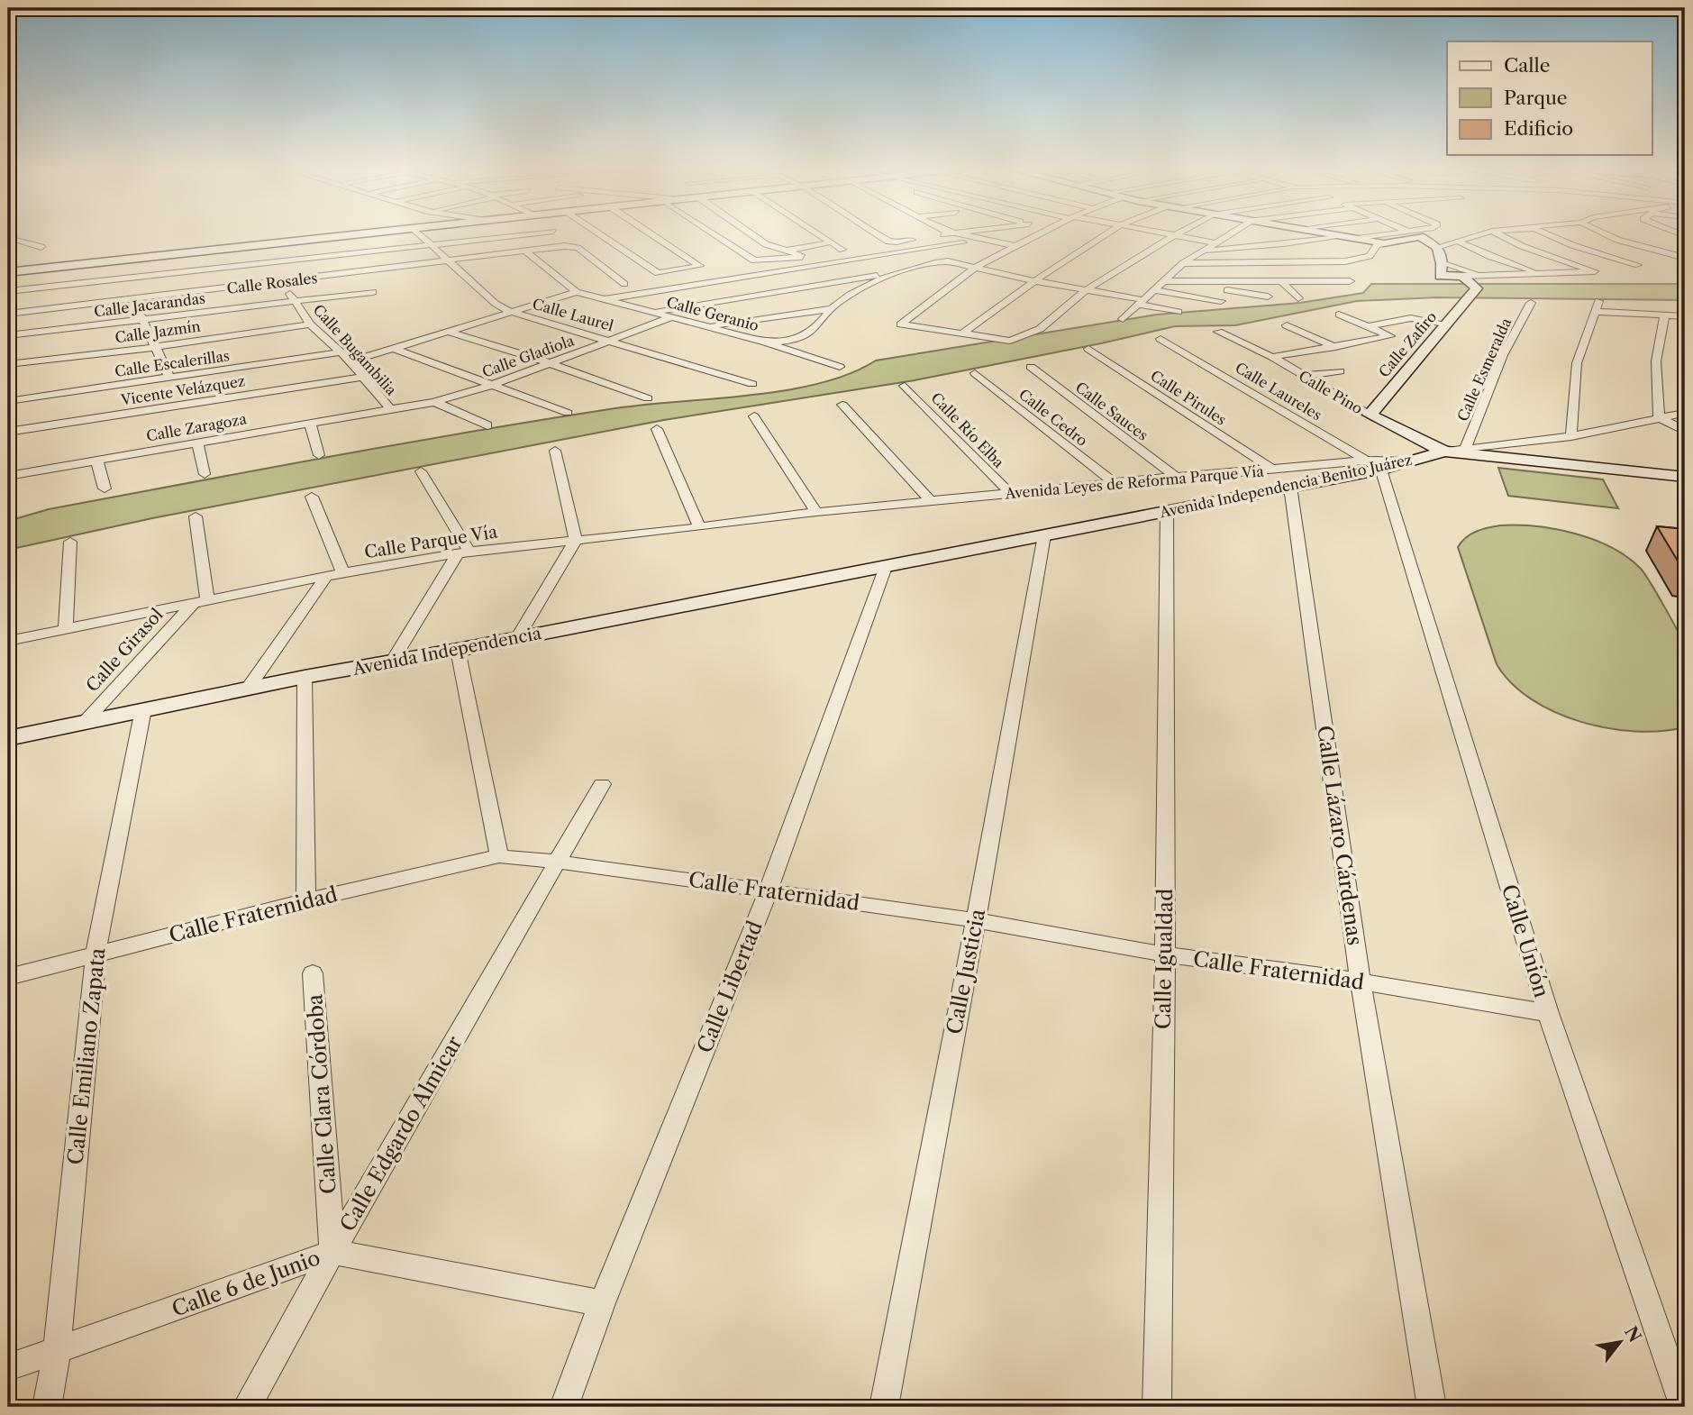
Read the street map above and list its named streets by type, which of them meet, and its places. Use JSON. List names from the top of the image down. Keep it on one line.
{"streets":{"street":["Calle Rosales","Calle Jacarandas","Calle Geranio","Calle Laurel","Calle Jazmín","Calle Zafiro","Calle Bugambilia","Calle Gladiola","Calle Escalerillas","Calle Esmeralda","Vicente Velázquez","Calle Laureles","Calle Pino","Calle Pirules","Calle Sauces","Calle Cedro","Calle Zaragoza","Calle Río Elba","Avenida Leyes de Reforma Parque Vía","Avenida Independencia Benito Juárez","Calle Parque Vía","Calle Girasol","Avenida Independencia","Calle Lázaro Cárdenas","Calle Fraternidad","Calle Unión","Calle Igualdad","Calle Justicia","Calle Libertad","Calle Emiliano Zapata","Calle Clara Córdoba","Calle Edgardo Almicar","Calle 6 de Junio"]},"crossings":[["Calle Rosales","Calle Laurel"],["Calle Rosales","Calle Bugambilia"],["Calle Jacarandas","Calle Bugambilia"],["Calle Geranio","Calle Gladiola"],["Calle Laurel","Calle Gladiola"],["Calle Jazmín","Calle Bugambilia"],["Calle Zafiro","Calle Pino"],["Calle Bugambilia","Calle Gladiola"],["Calle Bugambilia","Calle Escalerillas"],["Calle Bugambilia","Vicente Velázquez"],["Calle Bugambilia","Calle Zaragoza"],["Calle Gladiola","Calle Zaragoza"],["Calle Esmeralda","Avenida Independencia Benito Juárez"],["Calle Laureles","Avenida Leyes de Reforma Parque Vía"],["Calle Laureles","Avenida Independencia Benito Juárez"],["Calle Laureles","Calle Unión"],["Calle Pino","Avenida Independencia Benito Juárez"],["Calle Pirules","Avenida Leyes de Reforma Parque Vía"],["Calle Sauces","Avenida Leyes de Reforma Parque Vía"],["Calle Cedro","Avenida Leyes de Reforma Parque Vía"],["Calle Río Elba","Avenida Leyes de Reforma Parque Vía"],["Avenida Leyes de Reforma Parque Vía","Avenida Independencia Benito Juárez"],["Avenida Leyes de Reforma Parque Vía","Calle Parque Vía"],["Avenida Leyes de Reforma Parque Vía","Calle Unión"],["Avenida Independencia Benito Juárez","Avenida Independencia"],["Avenida Independencia Benito Juárez","Calle Lázaro Cárdenas"],["Avenida Independencia Benito Juárez","Calle Unión"],["Avenida Independencia Benito Juárez","Calle Igualdad"],["Avenida Independencia Benito Juárez","Calle Justicia"],["Avenida Independencia Benito Juárez","Calle Libertad"],["Calle Parque Vía","Calle Girasol"],["Calle Girasol","Avenida Independencia"],["Avenida Independencia","Calle Libertad"],["Avenida Independencia","Calle Emiliano Zapata"],["Calle Lázaro Cárdenas","Calle Fraternidad"],["Calle Fraternidad","Calle Unión"],["Calle Fraternidad","Calle Igualdad"],["Calle Fraternidad","Calle Justicia"],["Calle Fraternidad","Calle Libertad"],["Calle Fraternidad","Calle Emiliano Zapata"],["Calle Fraternidad","Calle Edgardo Almicar"],["Calle Libertad","Calle 6 de Junio"],["Calle Emiliano Zapata","Calle 6 de Junio"],["Calle Clara Córdoba","Calle Edgardo Almicar"],["Calle Clara Córdoba","Calle 6 de Junio"],["Calle Edgardo Almicar","Calle 6 de Junio"]],"legend":["Calle","Parque","Edificio"],"north":"top right"}
